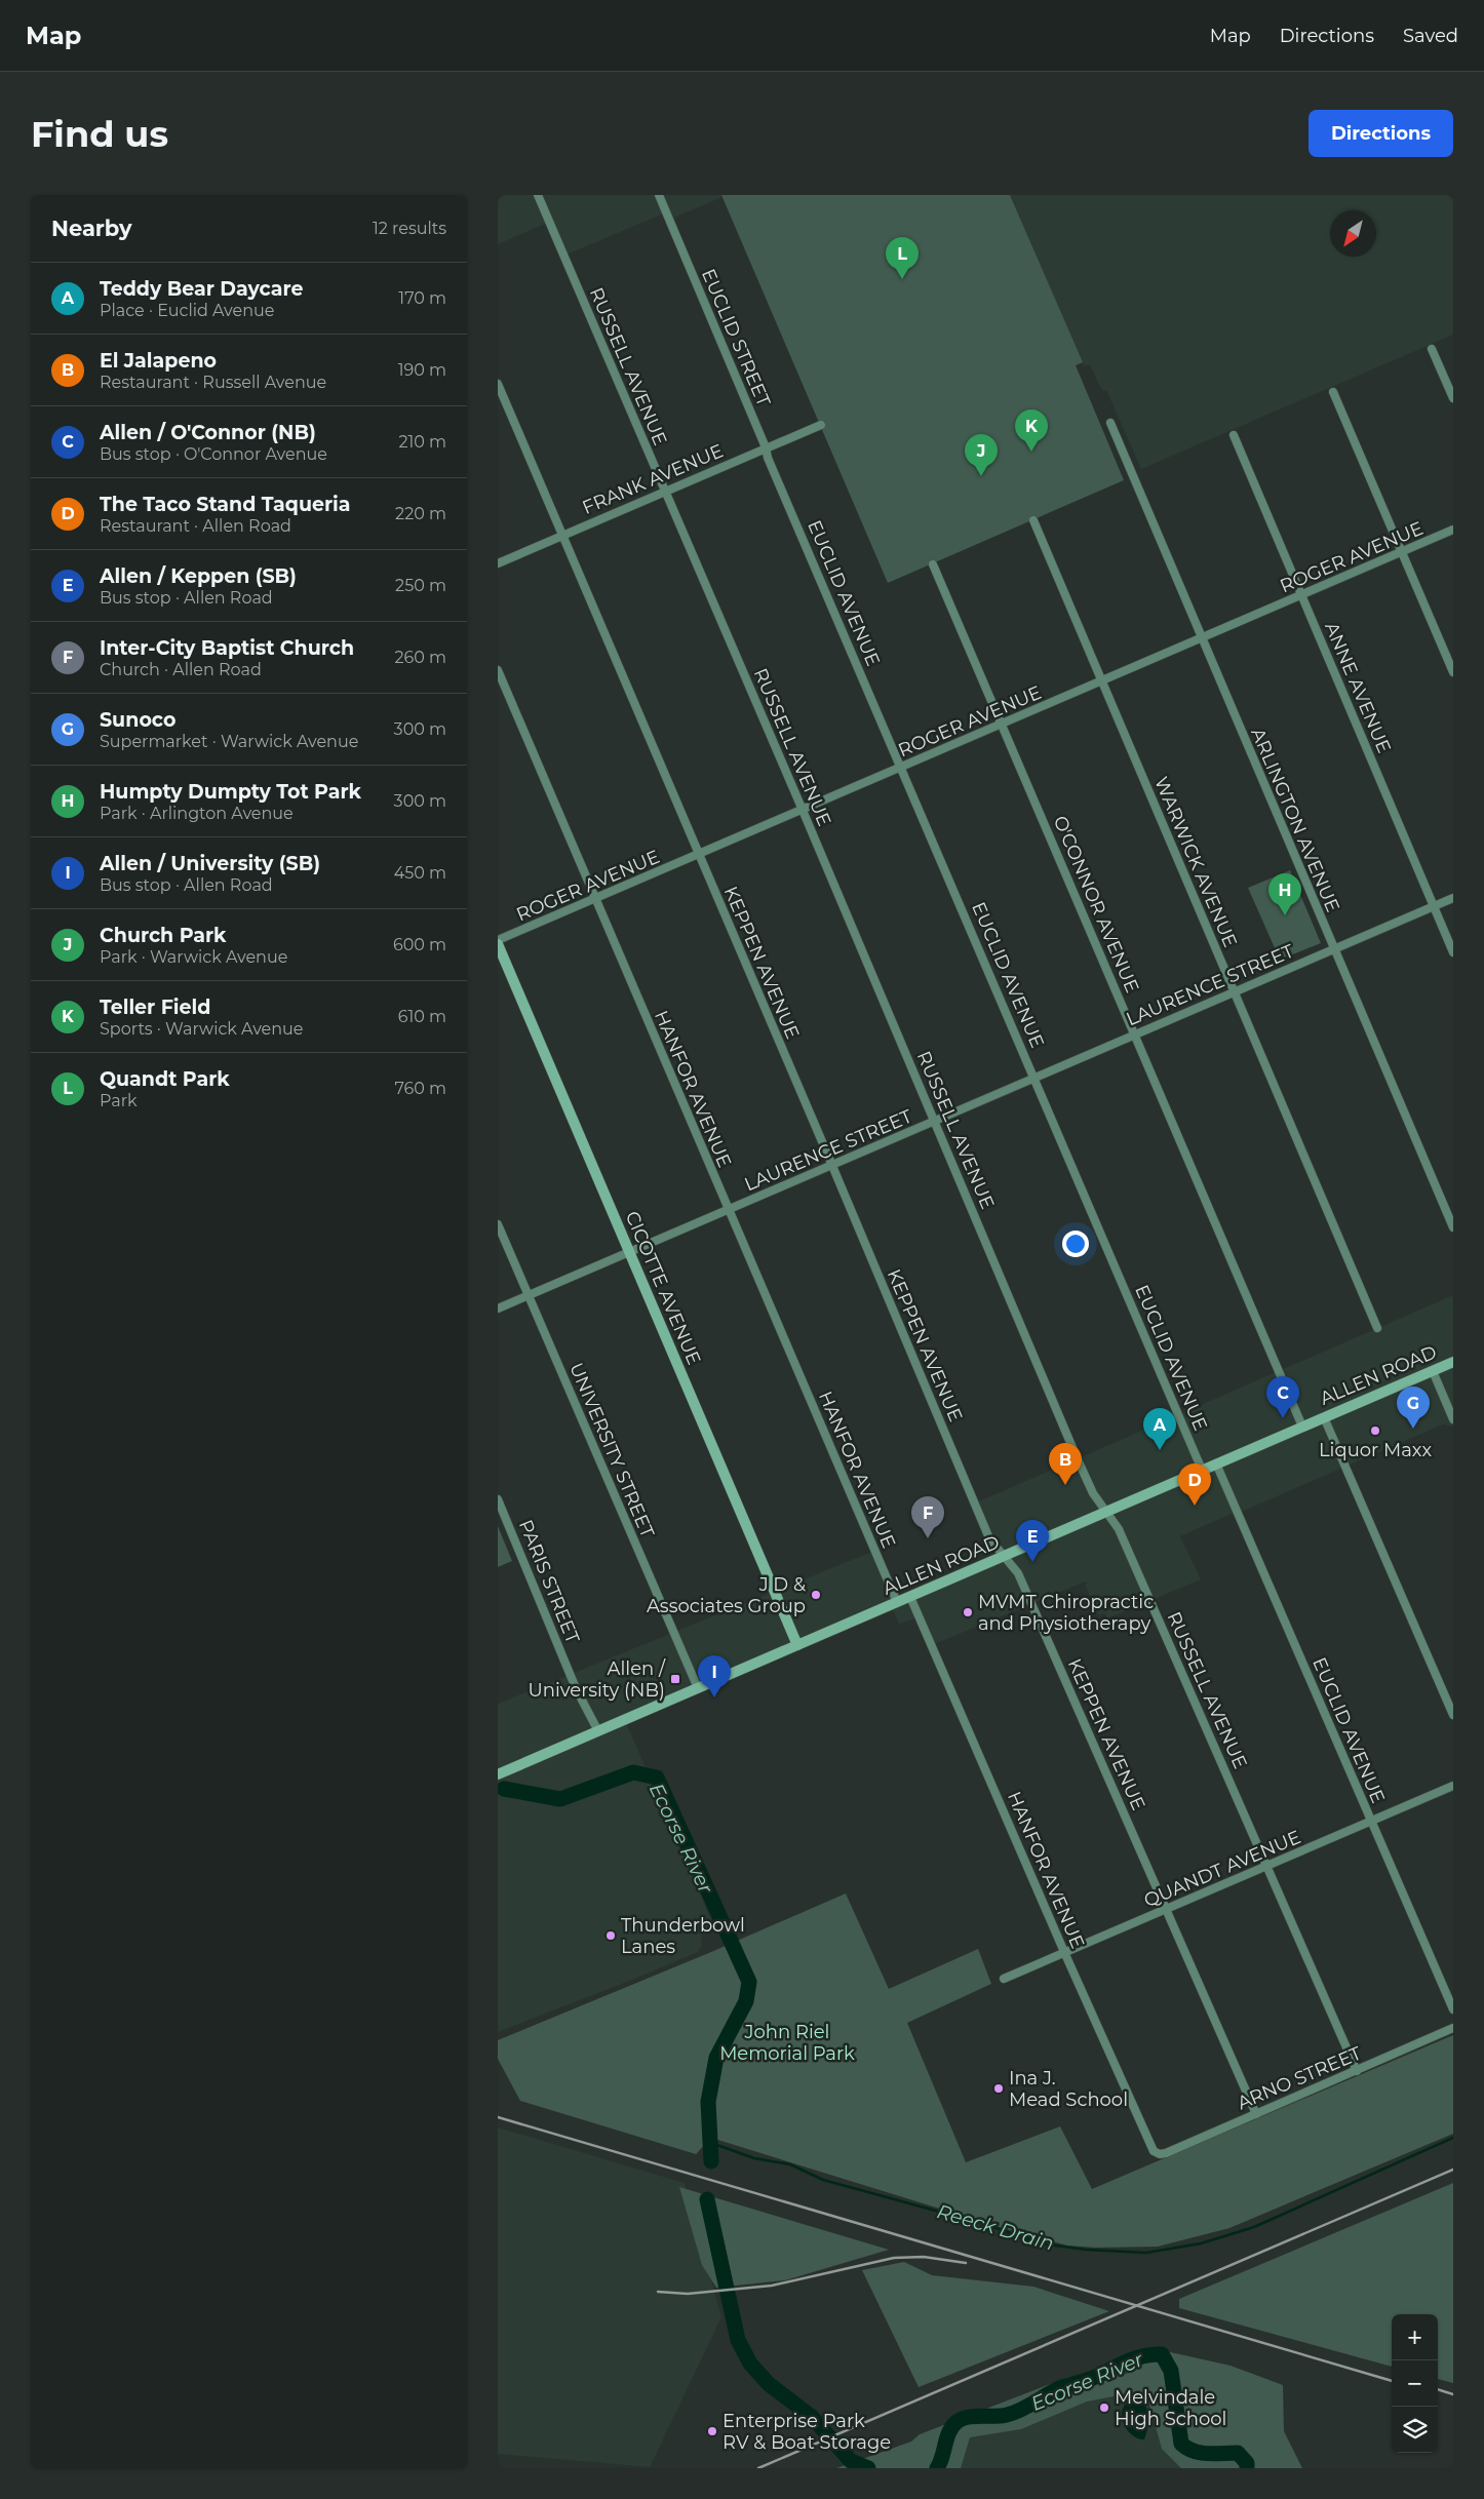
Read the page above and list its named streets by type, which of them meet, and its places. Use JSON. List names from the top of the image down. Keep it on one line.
{"streets":{"main road":["CICOTTE AVENUE","ALLEN ROAD"],"street":["EUCLID STREET","RUSSELL AVENUE","FRANK AVENUE","ROGER AVENUE","EUCLID AVENUE","ANNE AVENUE","ARLINGTON AVENUE","WARWICK AVENUE","O'CONNOR AVENUE","KEPPEN AVENUE","LAURENCE STREET","HANFOR AVENUE","UNIVERSITY STREET","PARIS STREET","QUANDT AVENUE","ARNO STREET"]},"crossings":[["EUCLID STREET","FRANK AVENUE"],["EUCLID STREET","EUCLID AVENUE"],["RUSSELL AVENUE","FRANK AVENUE"],["RUSSELL AVENUE","ROGER AVENUE"],["RUSSELL AVENUE","LAURENCE STREET"],["RUSSELL AVENUE","ALLEN ROAD"],["RUSSELL AVENUE","QUANDT AVENUE"],["RUSSELL AVENUE","ARNO STREET"],["FRANK AVENUE","KEPPEN AVENUE"],["ROGER AVENUE","EUCLID AVENUE"],["ROGER AVENUE","ANNE AVENUE"],["ROGER AVENUE","ARLINGTON AVENUE"],["ROGER AVENUE","WARWICK AVENUE"],["ROGER AVENUE","O'CONNOR AVENUE"],["ROGER AVENUE","KEPPEN AVENUE"],["ROGER AVENUE","HANFOR AVENUE"],["EUCLID AVENUE","LAURENCE STREET"],["EUCLID AVENUE","ALLEN ROAD"],["EUCLID AVENUE","QUANDT AVENUE"],["ANNE AVENUE","LAURENCE STREET"],["ARLINGTON AVENUE","LAURENCE STREET"],["WARWICK AVENUE","LAURENCE STREET"],["O'CONNOR AVENUE","LAURENCE STREET"],["O'CONNOR AVENUE","ALLEN ROAD"],["KEPPEN AVENUE","LAURENCE STREET"],["KEPPEN AVENUE","ALLEN ROAD"],["KEPPEN AVENUE","QUANDT AVENUE"],["KEPPEN AVENUE","ARNO STREET"],["LAURENCE STREET","HANFOR AVENUE"],["LAURENCE STREET","CICOTTE AVENUE"],["LAURENCE STREET","UNIVERSITY STREET"],["HANFOR AVENUE","ALLEN ROAD"],["HANFOR AVENUE","QUANDT AVENUE"],["HANFOR AVENUE","ARNO STREET"],["CICOTTE AVENUE","ALLEN ROAD"],["ALLEN ROAD","UNIVERSITY STREET"],["ALLEN ROAD","PARIS STREET"]],"water":["Ecorse River","Reeck Drain"],"parks":["John Riel Memorial Park"],"places":{"other":["Liquor Maxx","J D & Associates Group","MVMT Chiropractic and Physiotherapy","Thunderbowl Lanes","Ina J. Mead School","Melvindale High School","Enterprise Park RV & Boat Storage"],"transit":["Allen / University (NB)"]},"north":"bottom left","page":{"header":"Map","nav":["Map","Directions","Saved"],"buttons":"Directions","title":"Find us","heading":["Nearby","12 results"],"pins":["L","K","J","H","C","G","A","B","D","F","E","I"],"list":[{"mark":"A","name":"Teddy Bear Daycare","note":"Place · Euclid Avenue","value":"170 m"},{"mark":"B","name":"El Jalapeno","note":"Restaurant · Russell Avenue","value":"190 m"},{"mark":"C","name":"Allen / O'Connor (NB)","note":"Bus stop · O'Connor Avenue","value":"210 m"},{"mark":"D","name":"The Taco Stand Taqueria","note":"Restaurant · Allen Road","value":"220 m"},{"mark":"E","name":"Allen / Keppen (SB)","note":"Bus stop · Allen Road","value":"250 m"},{"mark":"F","name":"Inter-City Baptist Church","note":"Church · Allen Road","value":"260 m"},{"mark":"G","name":"Sunoco","note":"Supermarket · Warwick Avenue","value":"300 m"},{"mark":"H","name":"Humpty Dumpty Tot Park","note":"Park · Arlington Avenue","value":"300 m"},{"mark":"I","name":"Allen / University (SB)","note":"Bus stop · Allen Road","value":"450 m"},{"mark":"J","name":"Church Park","note":"Park · Warwick Avenue","value":"600 m"},{"mark":"K","name":"Teller Field","note":"Sports · Warwick Avenue","value":"610 m"},{"mark":"L","name":"Quandt Park","note":"Park","value":"760 m"}],"map_buttons":["+","−"]}}
